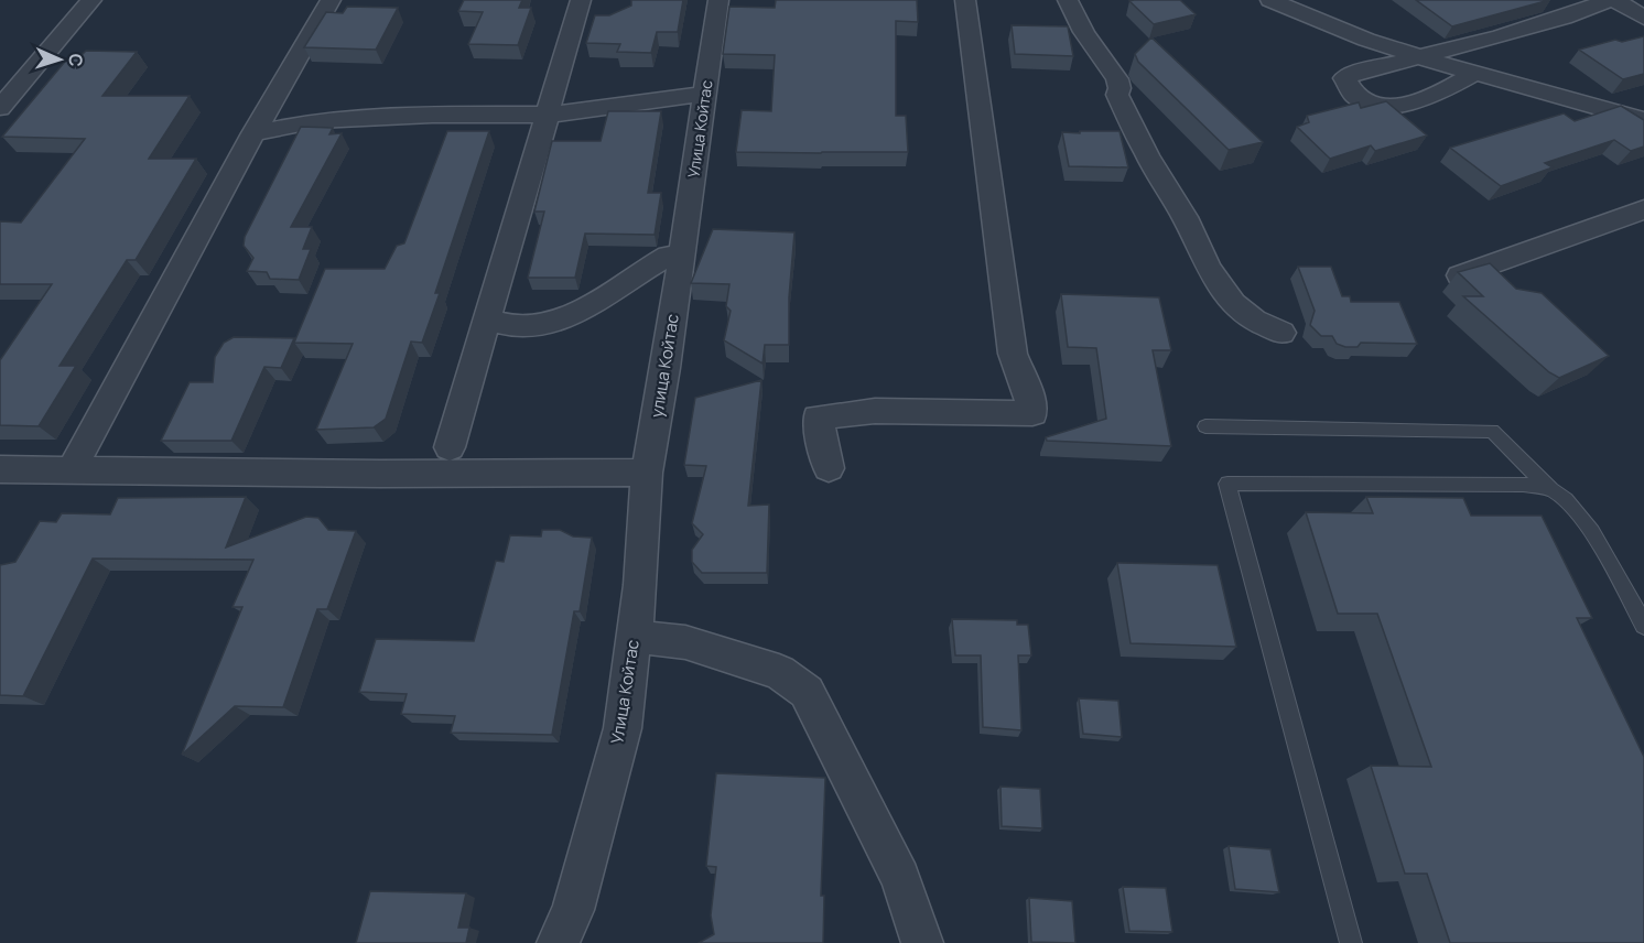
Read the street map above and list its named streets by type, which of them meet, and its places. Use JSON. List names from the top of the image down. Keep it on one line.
{"streets":{"street":["Улица Койтас","улица Койтас"]},"crossings":[["Улица Койтас","улица Койтас"]],"north":"right"}
